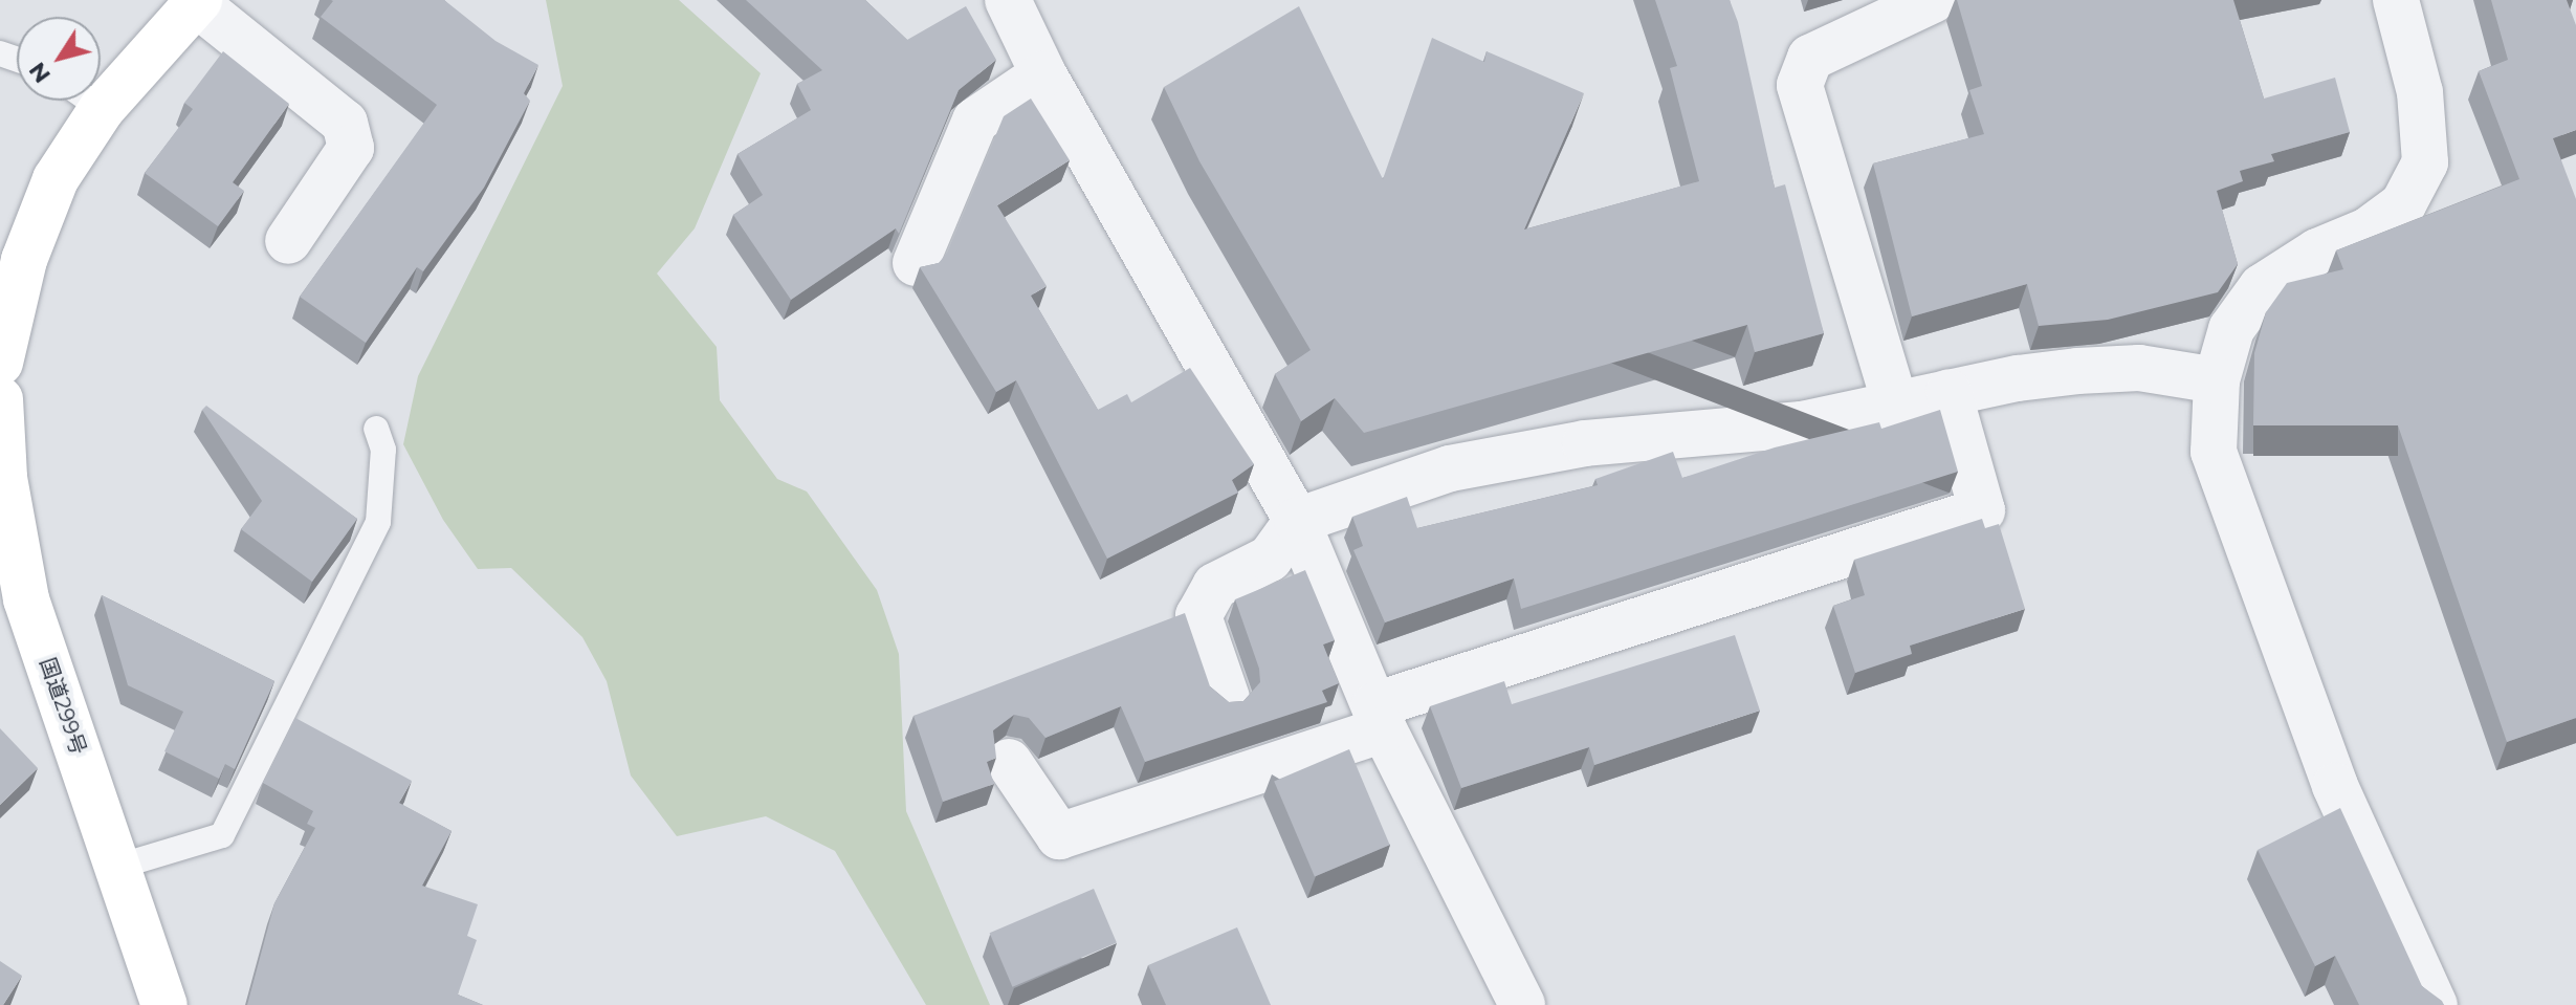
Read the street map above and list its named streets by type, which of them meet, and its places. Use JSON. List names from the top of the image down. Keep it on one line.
{"streets":{"highway":["国道299号"]},"north":"bottom left"}
